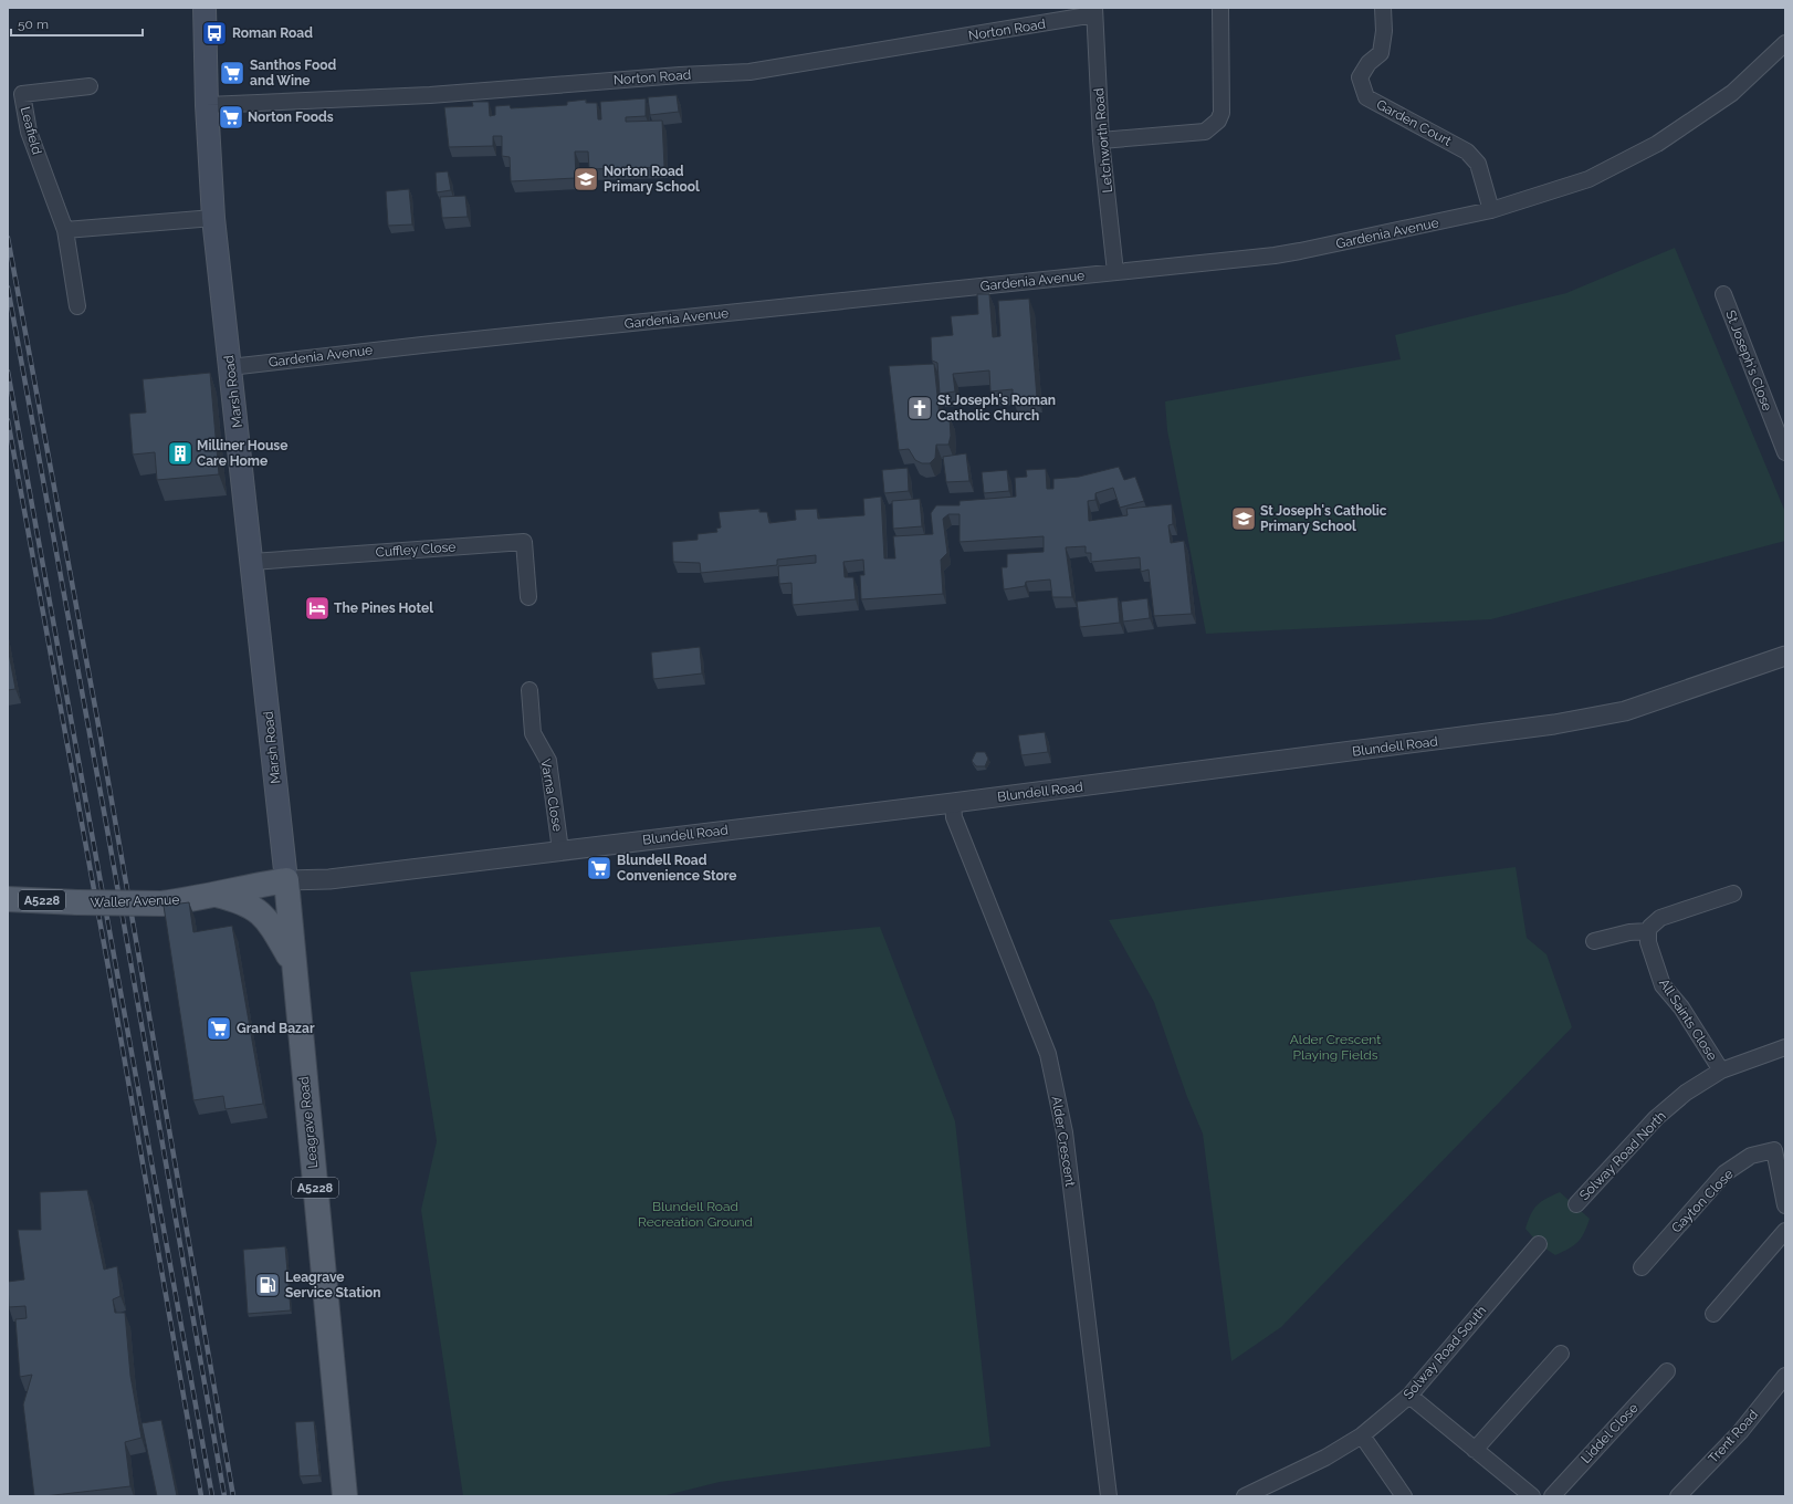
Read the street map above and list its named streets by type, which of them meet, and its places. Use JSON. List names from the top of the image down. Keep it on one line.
{"streets":{"main road":["Marsh Road","A5228","Waller Avenue","Leagrave Road"],"street":["Norton Road","Garden Court","Leafield","Letchworth Road","Gardenia Avenue","St Joseph's Close","Cuffley Close","Blundell Road","Varna Close","All Saints Close","Alder Crescent","Solway Road North","Gayton Close","Solway Road South","Liddel Close","Trent Road"]},"crossings":[["Norton Road","Letchworth Road"],["Norton Road","Marsh Road"],["Garden Court","Gardenia Avenue"],["Letchworth Road","Gardenia Avenue"],["Gardenia Avenue","Marsh Road"],["Marsh Road","Cuffley Close"],["Marsh Road","Blundell Road"],["Marsh Road","Waller Avenue"],["Marsh Road","Leagrave Road"],["Blundell Road","Varna Close"],["Blundell Road","Waller Avenue"],["Blundell Road","Leagrave Road"],["Blundell Road","Alder Crescent"],["Waller Avenue","Leagrave Road"],["All Saints Close","Solway Road North"]],"parks":["Alder Crescent Playing Fields","Blundell Road Recreation Ground"],"places":{"bus stop":["Roman Road"],"supermarket":["Santhos Food and Wine","Norton Foods","Blundell Road Convenience Store","Grand Bazar"],"school or university":["Norton Road Primary School","St Joseph's Catholic Primary School"],"church":["St Joseph's Roman Catholic Church"],"building":["Milliner House Care Home"],"hotel":["The Pines Hotel"],"fuel station":["Leagrave Service Station"]},"scale_bar":"50 m"}
